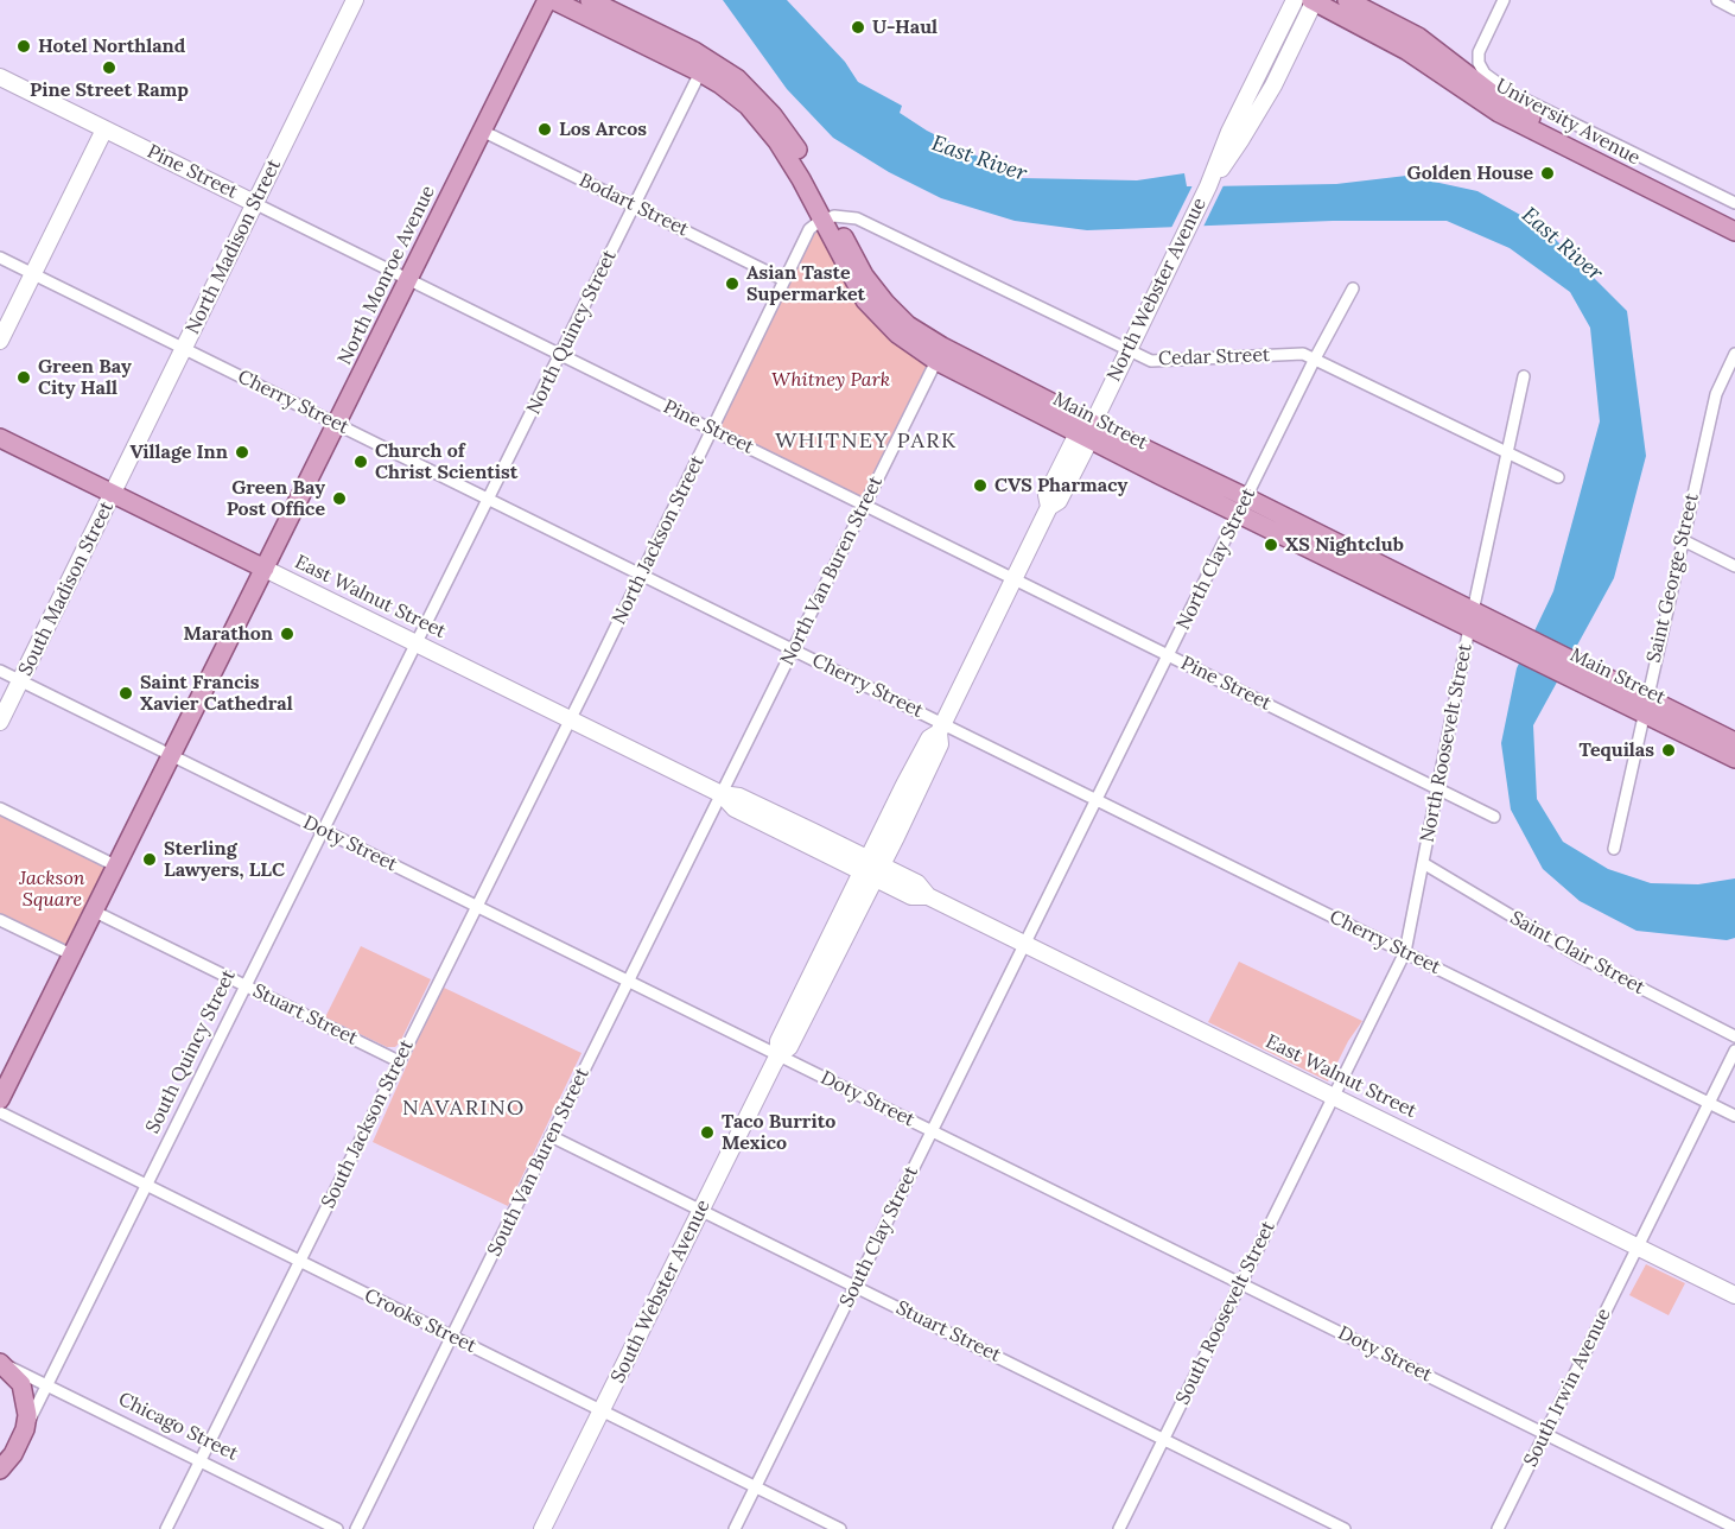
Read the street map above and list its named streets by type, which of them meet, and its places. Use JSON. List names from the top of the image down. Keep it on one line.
{"streets":{"main road":["University Avenue","Pine Street","North Madison Street","North Monroe Avenue","North Webster Avenue","Main Street","South Madison Street","East Walnut Street","South Quincy Street","South Webster Avenue"],"street":["Bodart Street","North Quincy Street","Cedar Street","Cherry Street","North Jackson Street","North Clay Street","North Van Buren Street","Saint George Street","North Roosevelt Street","Doty Street","Saint Clair Street","Stuart Street","South Jackson Street","South Van Buren Street","South Clay Street","South Roosevelt Street","Crooks Street","South Irwin Avenue","Chicago Street"]},"crossings":[["University Avenue","North Webster Avenue"],["Pine Street","North Madison Street"],["Pine Street","North Monroe Avenue"],["Pine Street","North Webster Avenue"],["Pine Street","North Quincy Street"],["Pine Street","North Jackson Street"],["Pine Street","North Clay Street"],["Pine Street","North Van Buren Street"],["Pine Street","North Roosevelt Street"],["Bodart Street","North Monroe Avenue"],["Bodart Street","North Quincy Street"],["Bodart Street","North Jackson Street"],["North Madison Street","Cherry Street"],["North Madison Street","South Madison Street"],["North Madison Street","East Walnut Street"],["North Monroe Avenue","Cherry Street"],["North Monroe Avenue","East Walnut Street"],["North Monroe Avenue","Doty Street"],["North Monroe Avenue","Stuart Street"],["North Webster Avenue","Cedar Street"],["North Webster Avenue","Cherry Street"],["North Webster Avenue","Main Street"],["North Webster Avenue","East Walnut Street"],["North Webster Avenue","South Webster Avenue"],["North Quincy Street","Cherry Street"],["North Quincy Street","Main Street"],["North Quincy Street","East Walnut Street"],["North Quincy Street","South Quincy Street"],["Cedar Street","Main Street"],["Cedar Street","North Jackson Street"],["Cedar Street","North Clay Street"],["Cedar Street","North Roosevelt Street"],["Cherry Street","North Jackson Street"],["Cherry Street","North Clay Street"],["Cherry Street","North Van Buren Street"],["Cherry Street","North Roosevelt Street"],["Cherry Street","South Irwin Avenue"],["Main Street","North Jackson Street"],["Main Street","North Clay Street"],["Main Street","North Van Buren Street"],["Main Street","Saint George Street"],["Main Street","North Roosevelt Street"],["North Jackson Street","East Walnut Street"],["North Jackson Street","South Jackson Street"],["North Clay Street","East Walnut Street"],["North Clay Street","South Clay Street"],["North Van Buren Street","East Walnut Street"],["North Van Buren Street","South Van Buren Street"],["South Madison Street","East Walnut Street"],["South Madison Street","Doty Street"],["East Walnut Street","North Roosevelt Street"],["East Walnut Street","South Quincy Street"],["East Walnut Street","South Jackson Street"],["East Walnut Street","South Van Buren Street"],["East Walnut Street","South Clay Street"],["East Walnut Street","South Webster Avenue"],["East Walnut Street","South Roosevelt Street"],["East Walnut Street","South Irwin Avenue"],["North Roosevelt Street","Saint Clair Street"],["North Roosevelt Street","South Roosevelt Street"],["Doty Street","South Quincy Street"],["Doty Street","South Jackson Street"],["Doty Street","South Van Buren Street"],["Doty Street","South Clay Street"],["Doty Street","South Webster Avenue"],["Doty Street","South Roosevelt Street"],["Doty Street","South Irwin Avenue"],["Stuart Street","South Quincy Street"],["Stuart Street","South Jackson Street"],["Stuart Street","South Van Buren Street"],["Stuart Street","South Clay Street"],["Stuart Street","South Webster Avenue"],["Stuart Street","South Roosevelt Street"],["South Quincy Street","Crooks Street"],["South Quincy Street","Chicago Street"],["South Jackson Street","Crooks Street"],["South Jackson Street","Chicago Street"],["South Van Buren Street","Crooks Street"],["South Clay Street","Crooks Street"],["South Webster Avenue","Crooks Street"]],"districts":["WHITNEY PARK","NAVARINO"],"water":["East River"],"parks":["Whitney Park","Jackson Square"],"places":["U-Haul","Hotel Northland","Pine Street Ramp","Los Arcos","Golden House","Asian Taste Supermarket","Green Bay City Hall","Village Inn","Church of Christ Scientist","CVS Pharmacy","Green Bay Post Office","XS Nightclub","Marathon","Saint Francis Xavier Cathedral","Tequilas","Sterling Lawyers, LLC","Taco Burrito Mexico"]}
